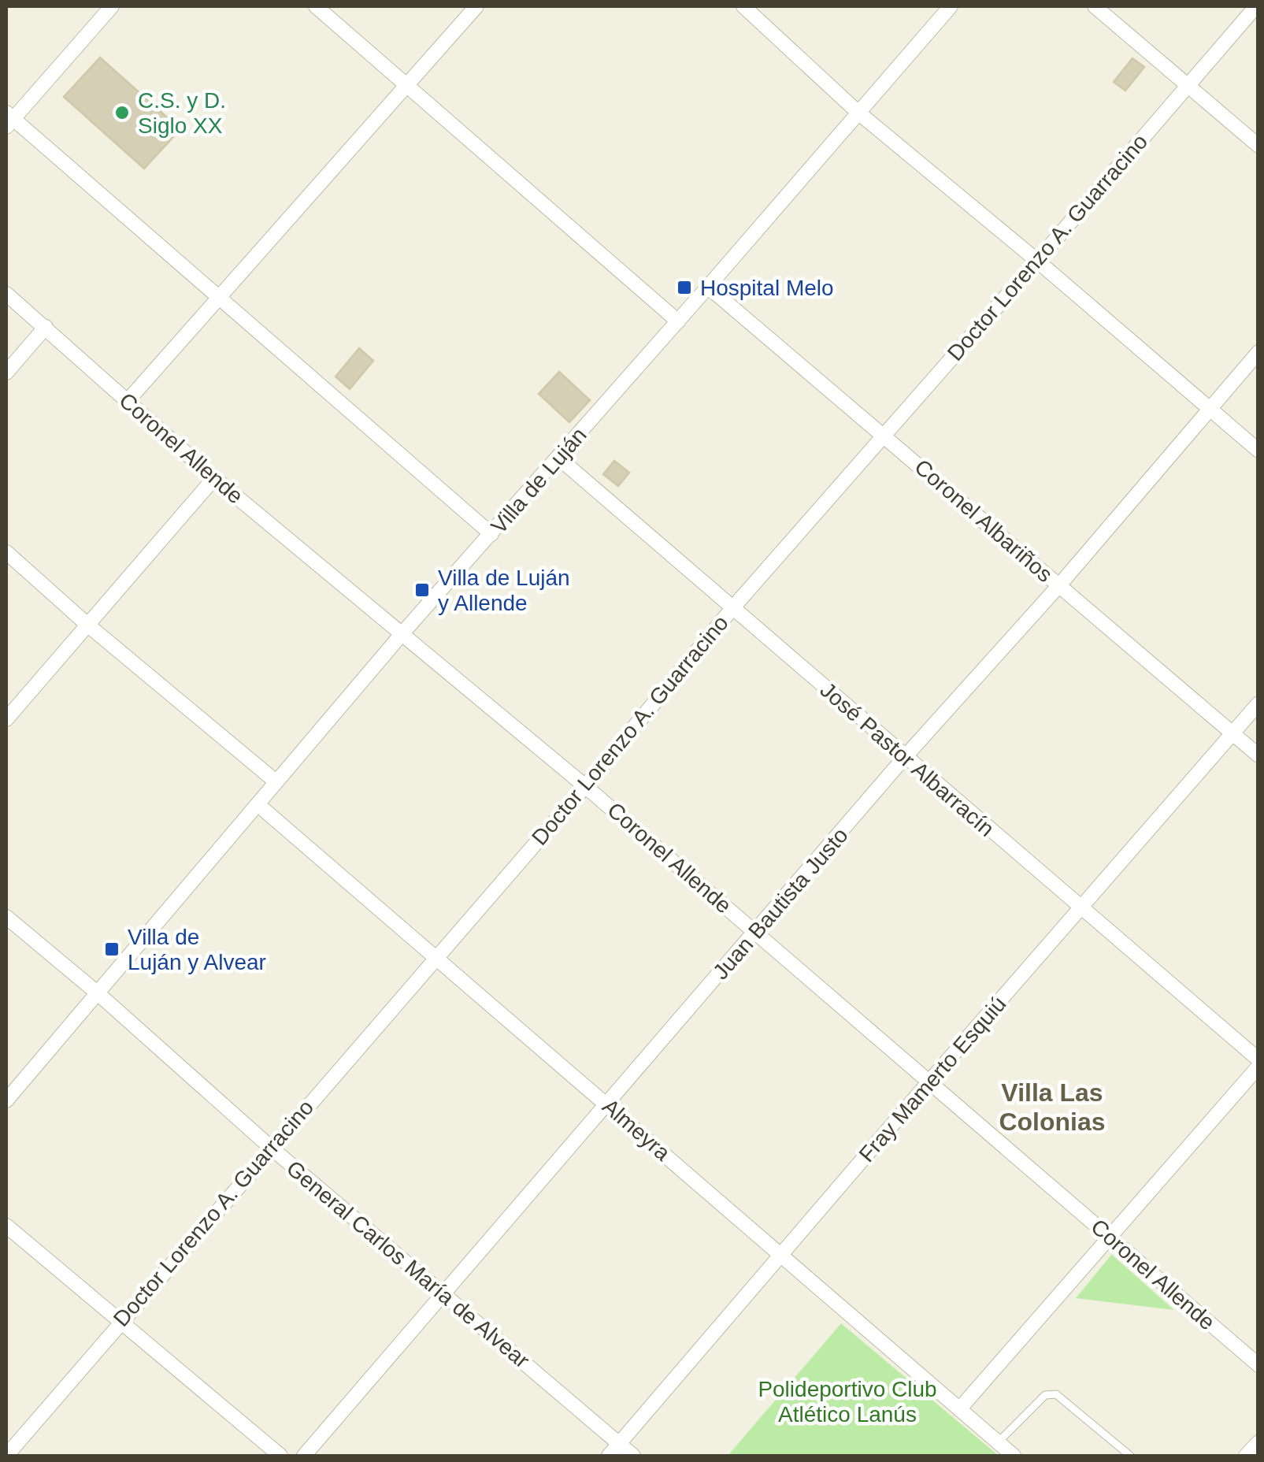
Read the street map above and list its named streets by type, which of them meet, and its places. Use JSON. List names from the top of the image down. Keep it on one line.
{"streets":{"street":["Doctor Lorenzo A. Guarracino","Coronel Allende","Villa de Luján","Coronel Albariños","José Pastor Albarracín","Juan Bautista Justo","Fray Mamerto Esquiú","Almeyra","General Carlos María de Alvear"]},"crossings":[["Doctor Lorenzo A. Guarracino","Coronel Allende"],["Doctor Lorenzo A. Guarracino","Coronel Albariños"],["Doctor Lorenzo A. Guarracino","José Pastor Albarracín"],["Doctor Lorenzo A. Guarracino","Almeyra"],["Doctor Lorenzo A. Guarracino","General Carlos María de Alvear"],["Coronel Allende","Villa de Luján"],["Coronel Allende","Juan Bautista Justo"],["Coronel Allende","Fray Mamerto Esquiú"],["Villa de Luján","Coronel Albariños"],["Villa de Luján","José Pastor Albarracín"],["Villa de Luján","Almeyra"],["Villa de Luján","General Carlos María de Alvear"],["Coronel Albariños","Juan Bautista Justo"],["Coronel Albariños","Fray Mamerto Esquiú"],["José Pastor Albarracín","Juan Bautista Justo"],["José Pastor Albarracín","Fray Mamerto Esquiú"],["Juan Bautista Justo","Almeyra"],["Juan Bautista Justo","General Carlos María de Alvear"],["Fray Mamerto Esquiú","Almeyra"],["Fray Mamerto Esquiú","General Carlos María de Alvear"]],"districts":["Villa Las Colonias"],"parks":["Polideportivo Club Atlético Lanús"],"places":{"other":["C.S. y D. Siglo XX"],"transit":["Hospital Melo","Villa de Luján y Allende","Villa de Luján y Alvear"]}}
